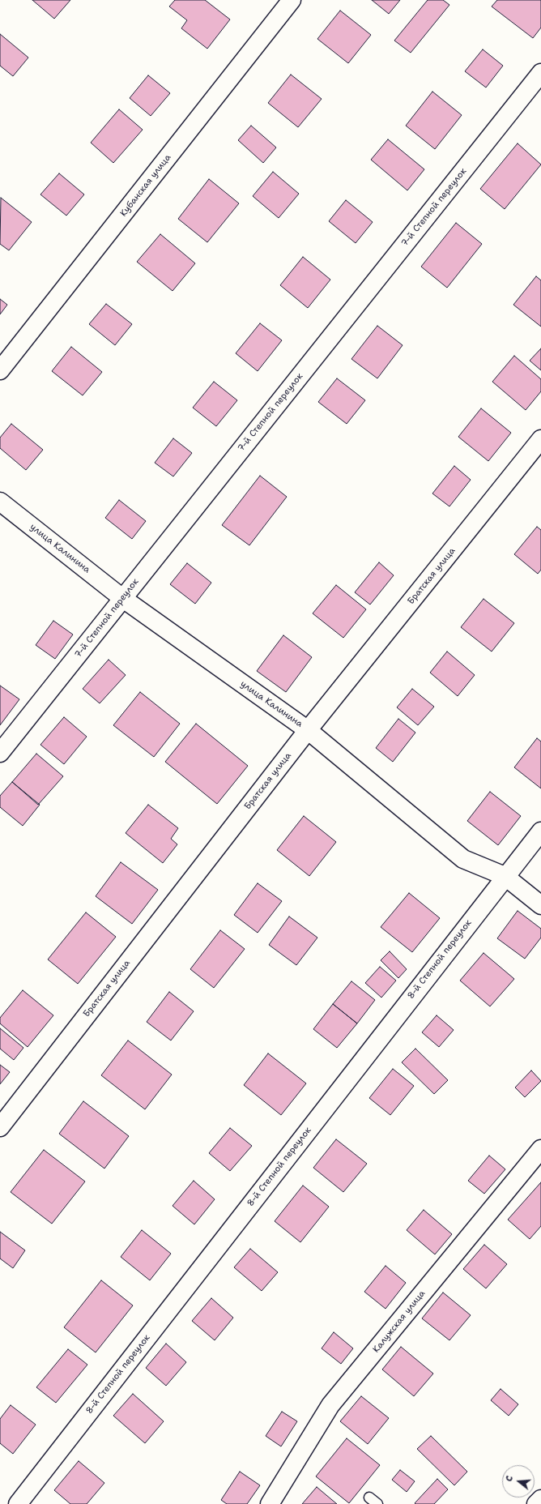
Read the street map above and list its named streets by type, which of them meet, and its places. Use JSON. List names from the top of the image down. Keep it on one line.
{"streets":{"main road":["Кубанская улица","7-й Степной переулок","улица Калинина","Братская улица","8-й Степной переулок","Калужская улица"]},"crossings":[["7-й Степной переулок","улица Калинина"],["улица Калинина","Братская улица"],["улица Калинина","8-й Степной переулок"]],"north":"left"}
